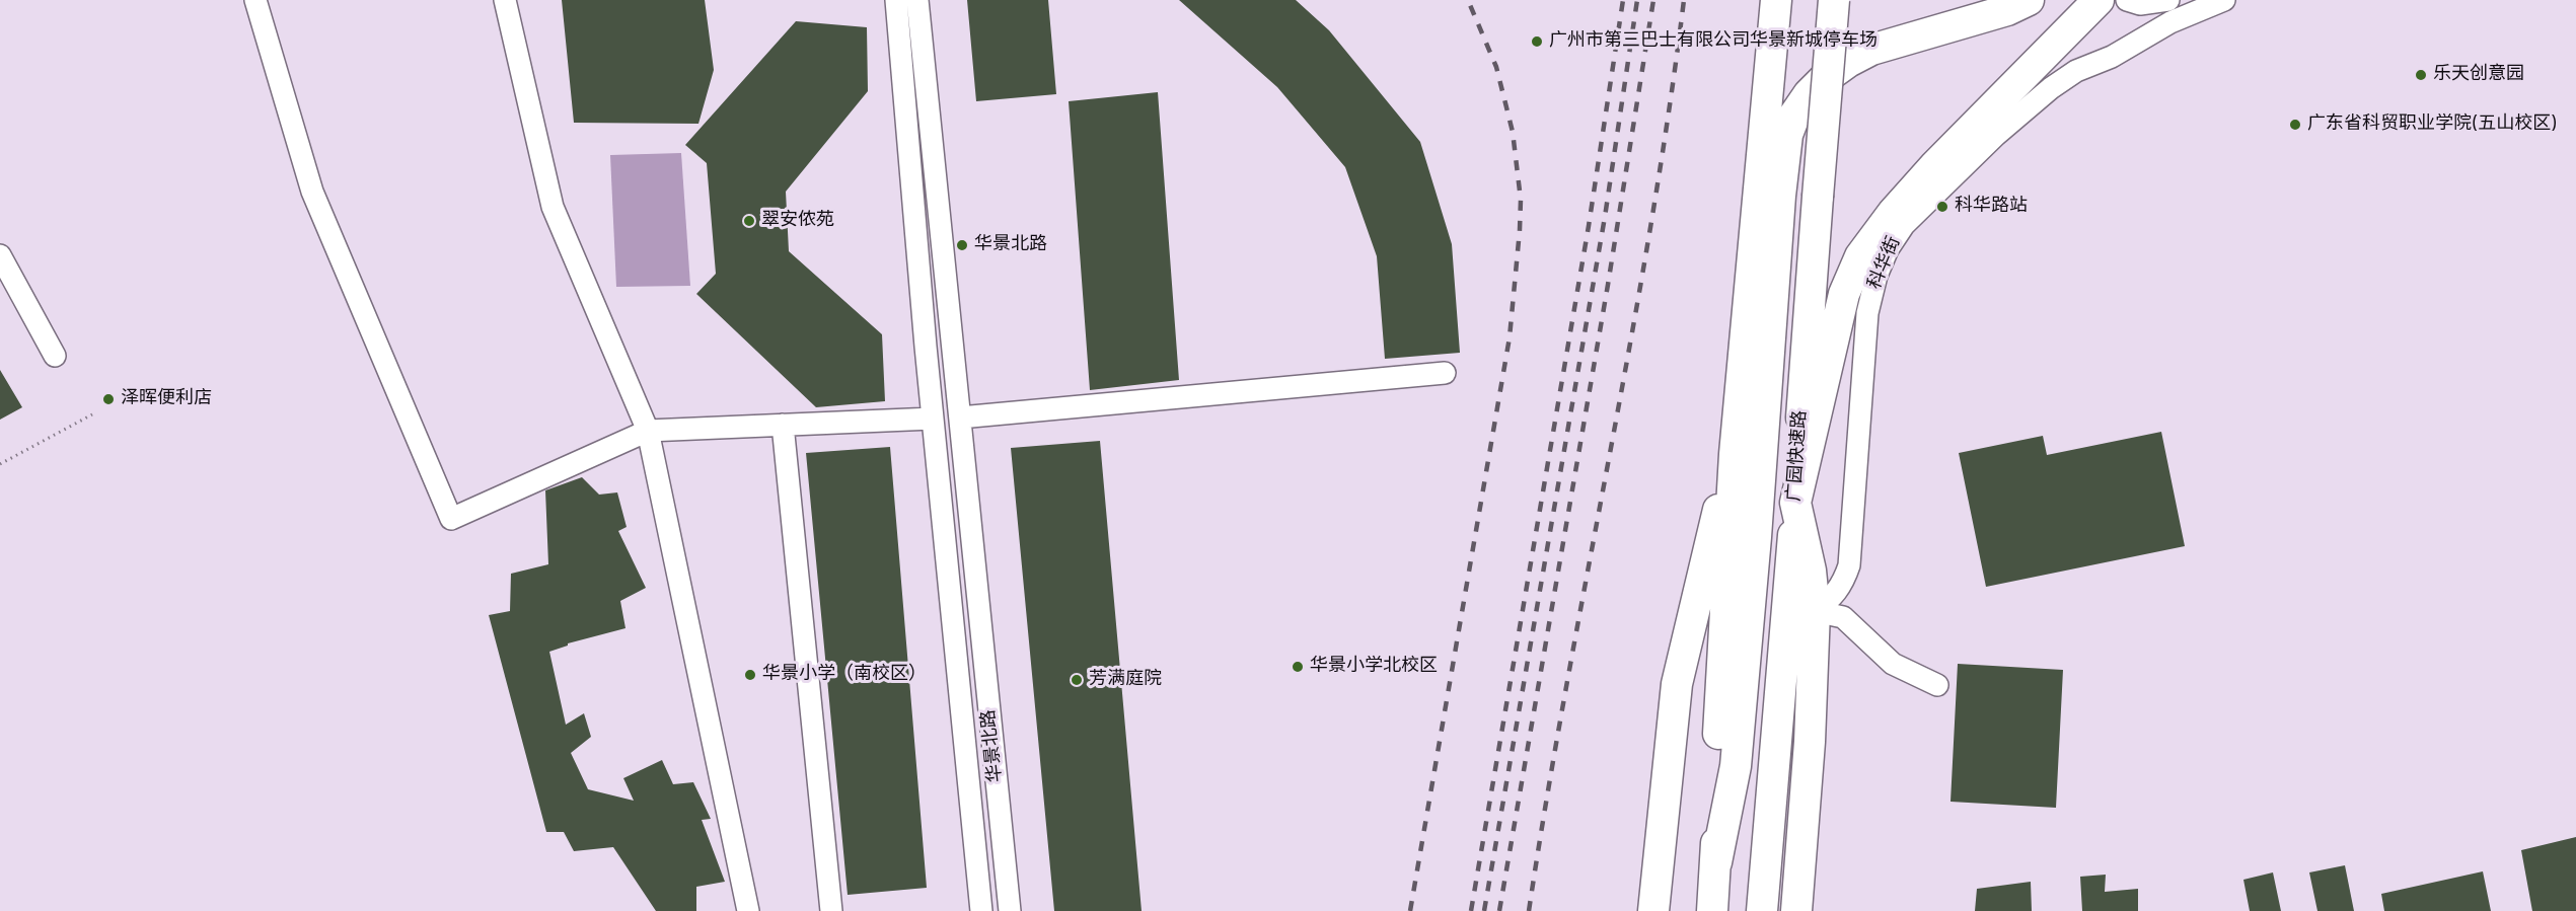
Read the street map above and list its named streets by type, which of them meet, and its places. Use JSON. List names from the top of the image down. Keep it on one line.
{"streets":{"highway":["广园快速路"],"street":["科华街","华景北路"]},"places":["广州市第三巴士有限公司华景新城停车场","乐天创意园","广东省科贸职业学院(五山校区)","科华路站","翠安侬苑","华景北路","泽晖便利店","华景小学北校区","华景小学（南校区）","芳满庭院"]}
